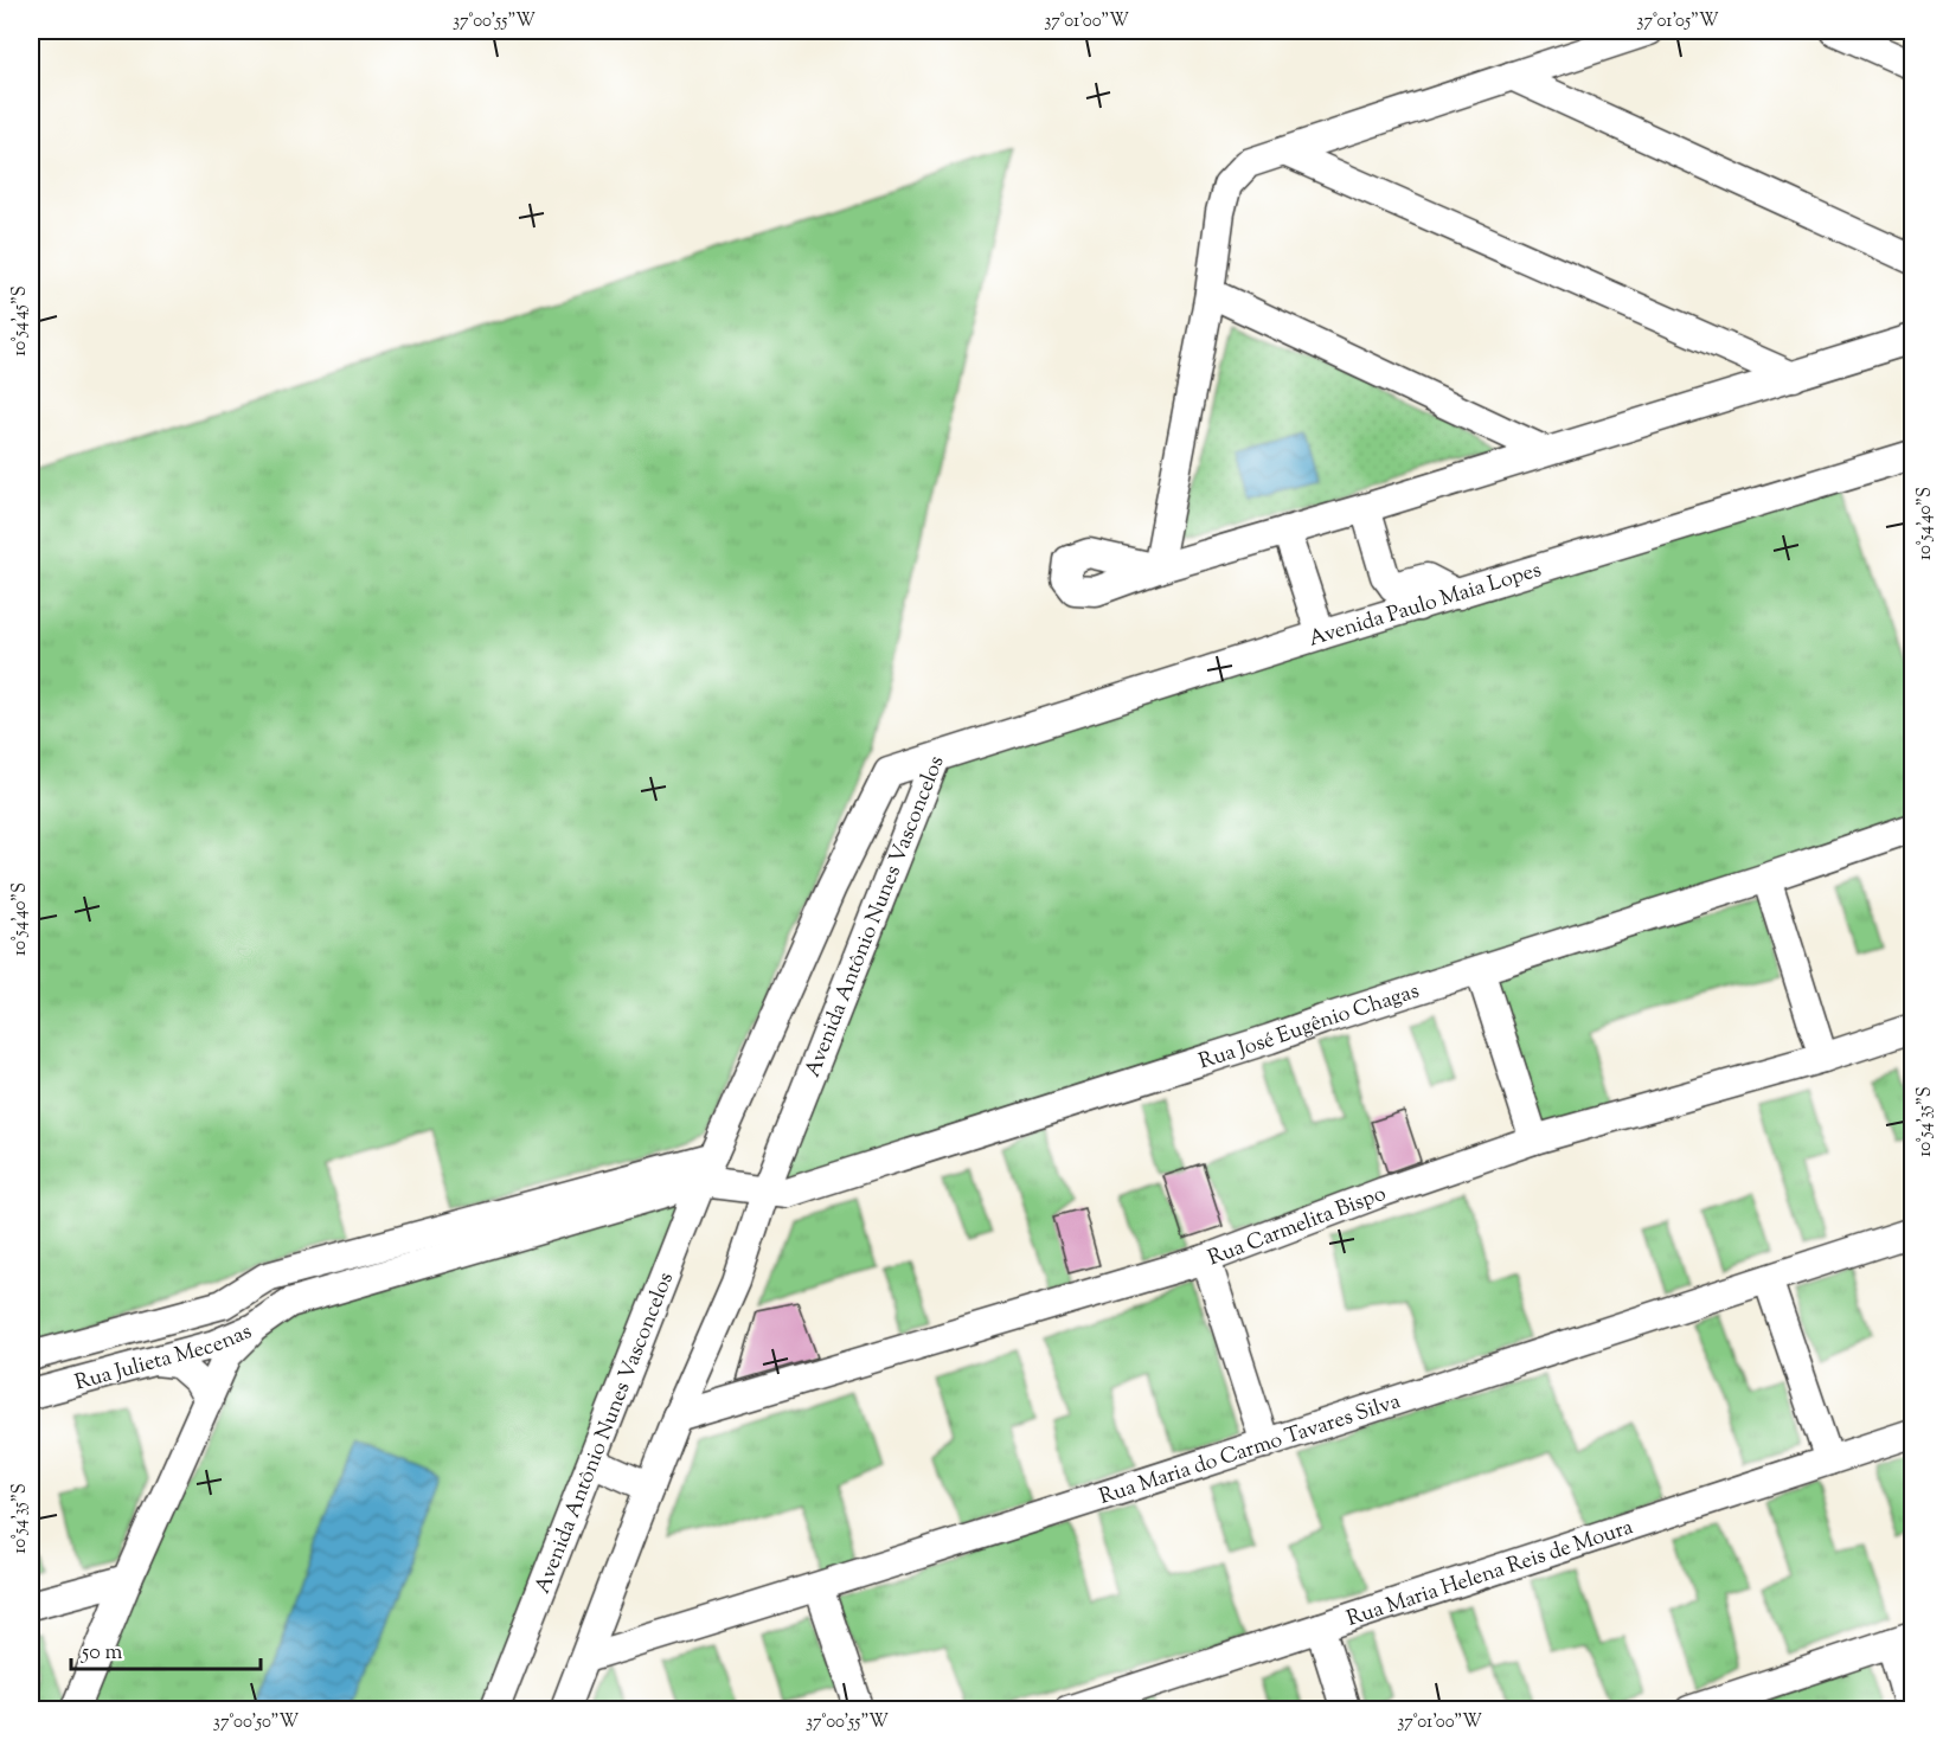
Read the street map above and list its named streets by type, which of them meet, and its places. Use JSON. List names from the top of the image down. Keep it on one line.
{"streets":{"street":["Avenida Paulo Maia Lopes","Avenida Antônio Nunes Vasconcelos","Rua José Eugênio Chagas","Rua Carmelita Bispo","Rua Julieta Mecenas","Rua Maria do Carmo Tavares Silva","Rua Maria Helena Reis de Moura"]},"crossings":[["Avenida Paulo Maia Lopes","Avenida Antônio Nunes Vasconcelos"],["Avenida Antônio Nunes Vasconcelos","Rua José Eugênio Chagas"],["Avenida Antônio Nunes Vasconcelos","Rua Carmelita Bispo"],["Avenida Antônio Nunes Vasconcelos","Rua Julieta Mecenas"],["Avenida Antônio Nunes Vasconcelos","Rua Maria do Carmo Tavares Silva"],["Rua José Eugênio Chagas","Rua Julieta Mecenas"]],"scale_bar":"50 m","coordinates":["37°00'55\"W","37°01'00\"W","37°01'05\"W","10°54'45\"S","10°54'40\"S","10°54'35\"S","37°00'50\"W"]}
